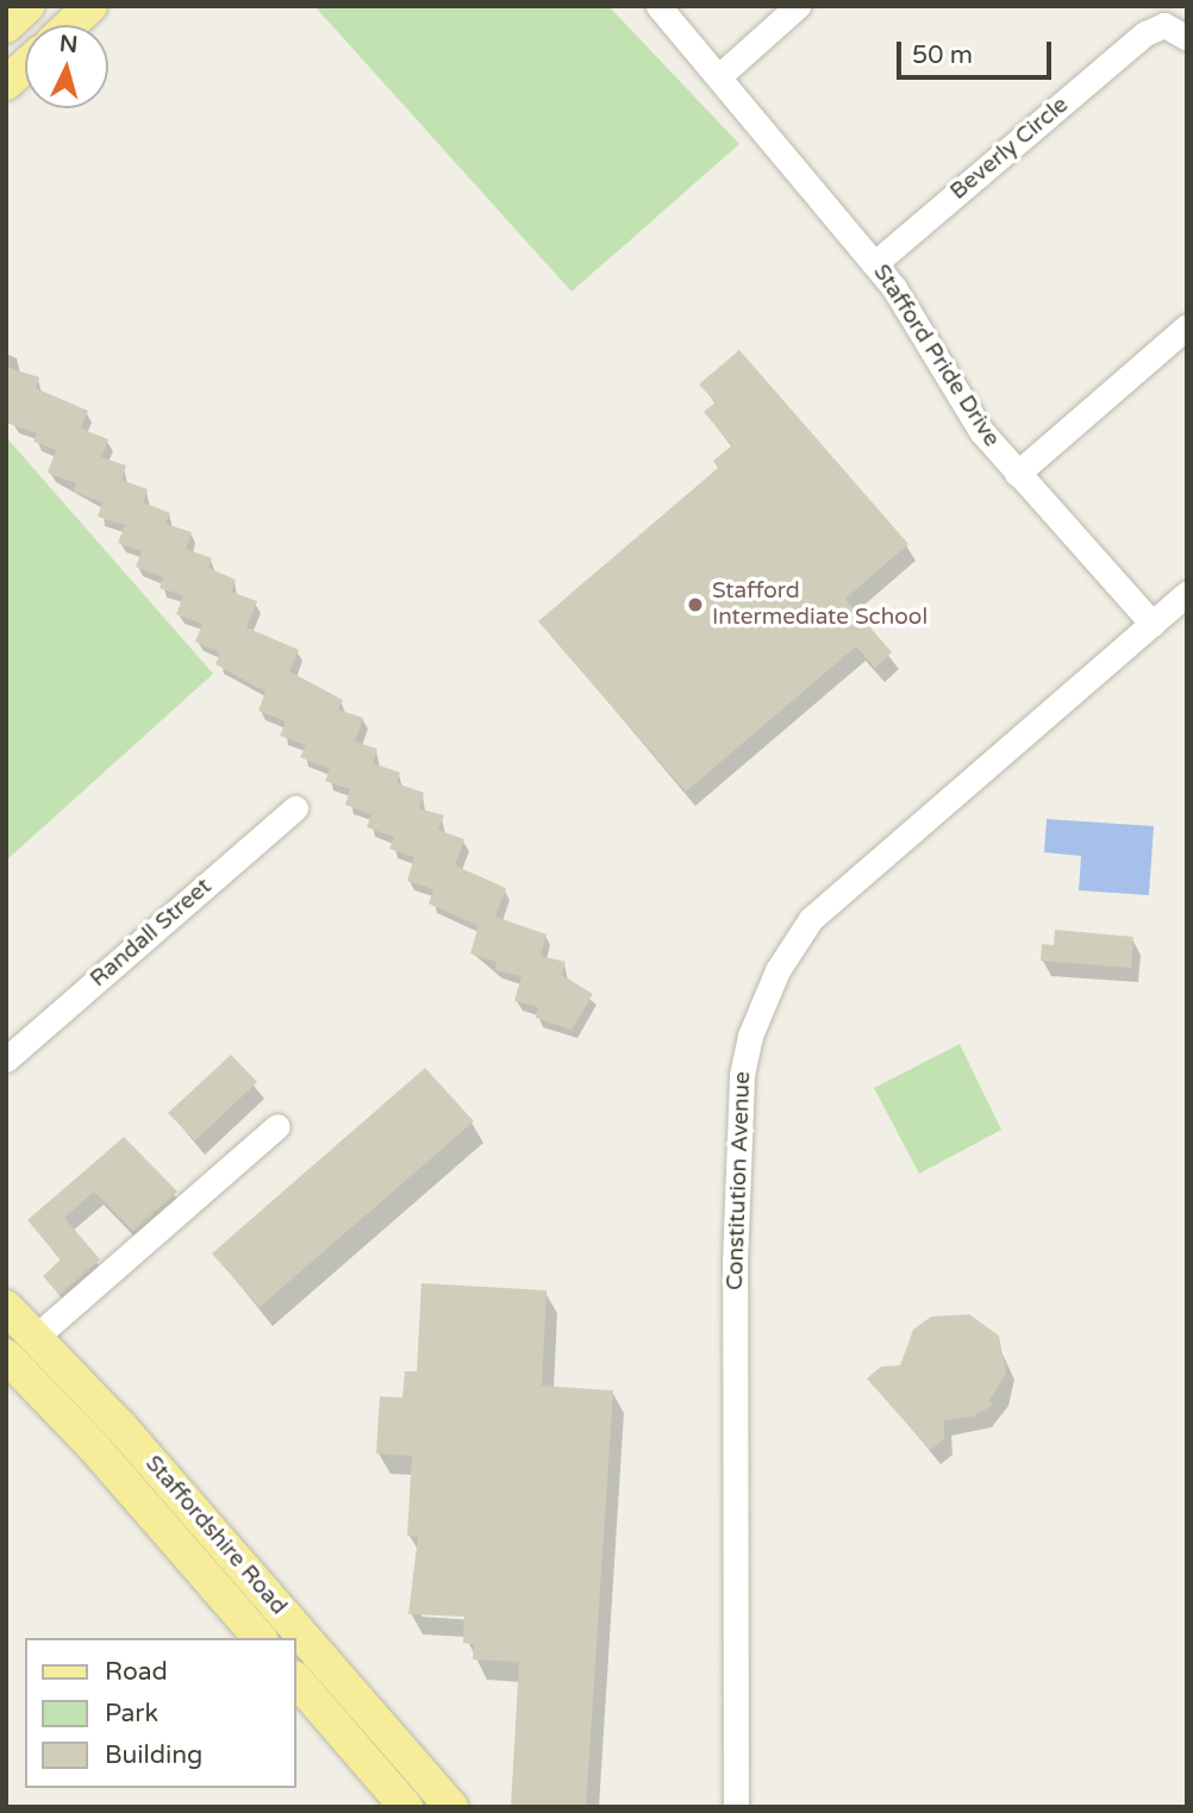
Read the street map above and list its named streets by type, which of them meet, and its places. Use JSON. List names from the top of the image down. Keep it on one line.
{"streets":{"main road":["Staffordshire Road"],"street":["Beverly Circle","Stafford Pride Drive","Randall Street","Constitution Avenue"]},"crossings":[["Beverly Circle","Stafford Pride Drive"],["Stafford Pride Drive","Constitution Avenue"]],"places":["Stafford Intermediate School"],"legend":["Road","Park","Building"],"scale_bar":"50 m","north":"top"}
